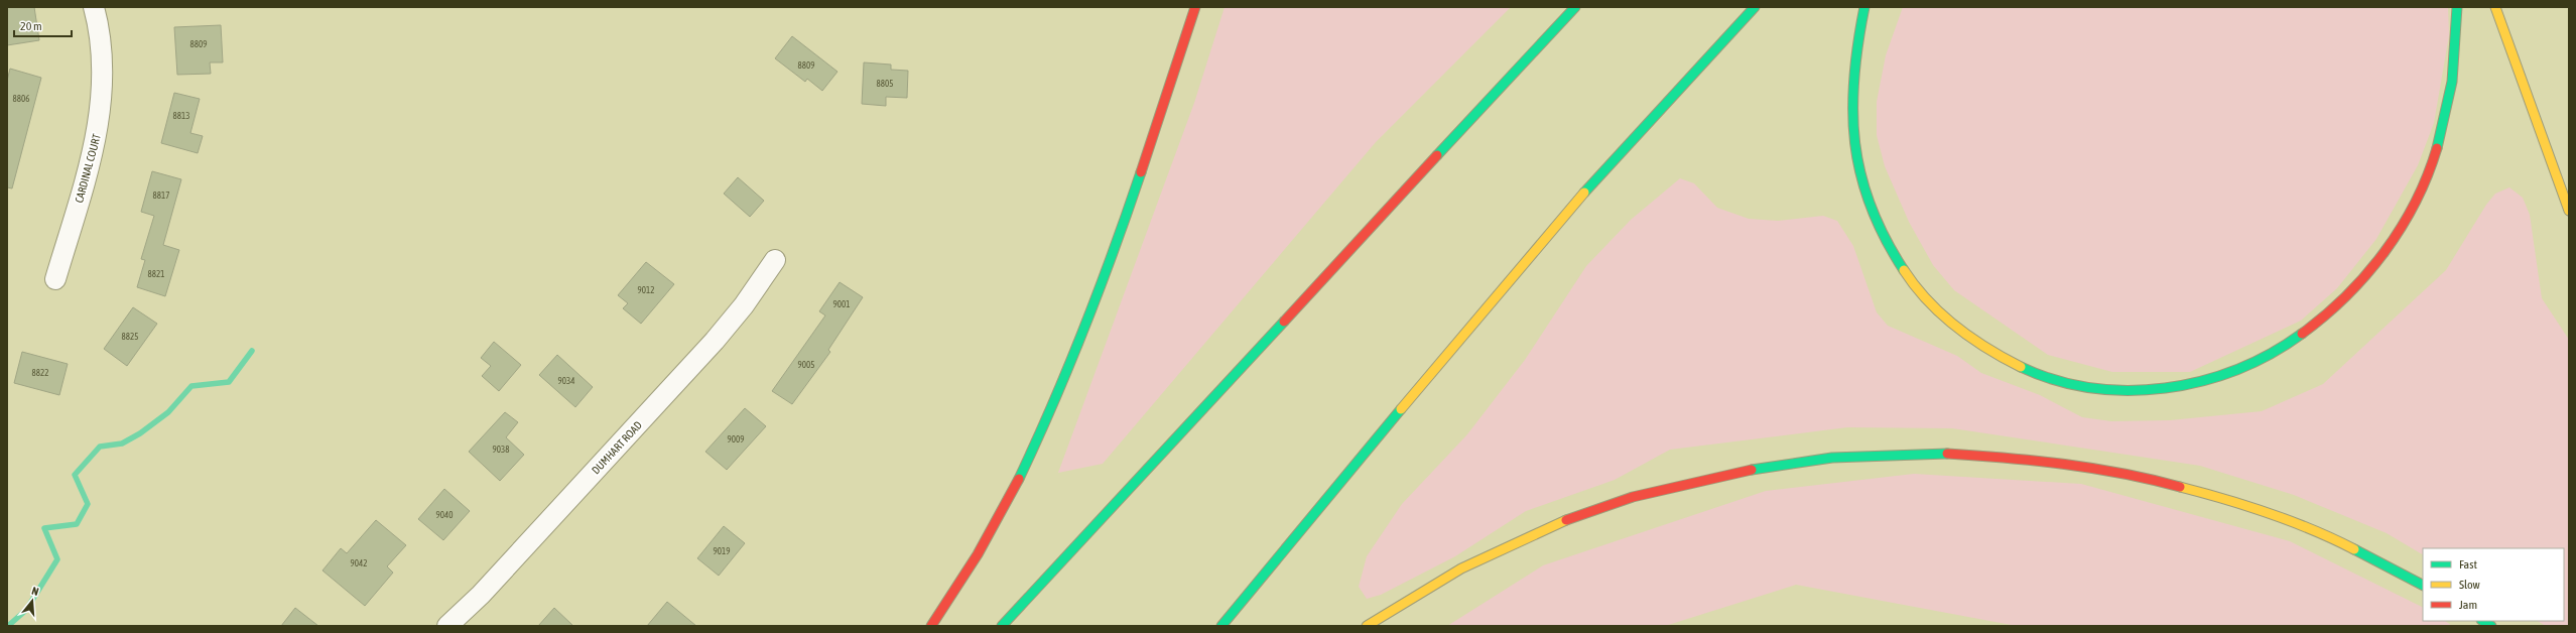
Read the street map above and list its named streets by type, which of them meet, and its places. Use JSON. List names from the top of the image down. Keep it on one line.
{"streets":{"street":["CARDINAL COURT","DUMHART ROAD"]},"house_numbers":["8809","8809","8805","8806","8813","8817","8821","9012","9001","8825","9005","8822","9034","9009","9038","9040","9019","9042"],"legend":["Fast","Slow","Jam"],"scale_bar":"20 m","north":"top"}
